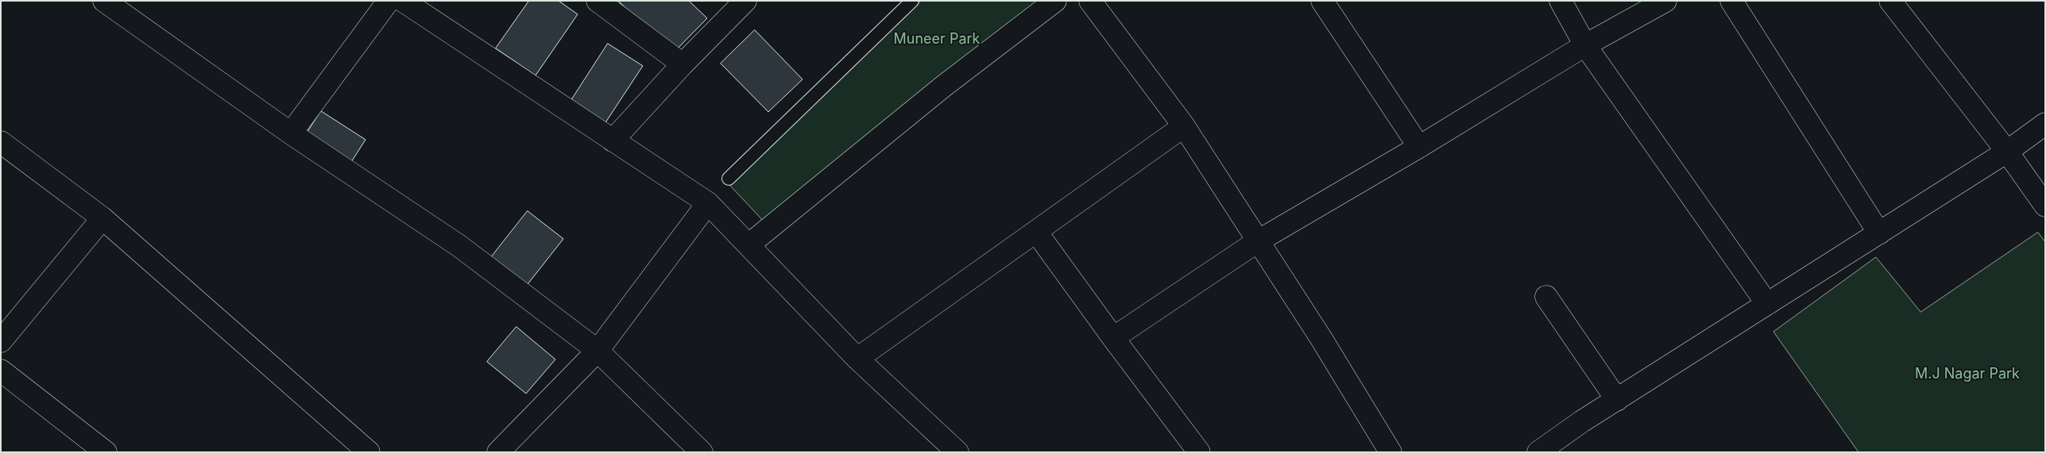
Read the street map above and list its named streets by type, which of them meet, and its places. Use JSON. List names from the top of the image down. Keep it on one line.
{"parks":["Muneer Park","M.J Nagar Park"]}
